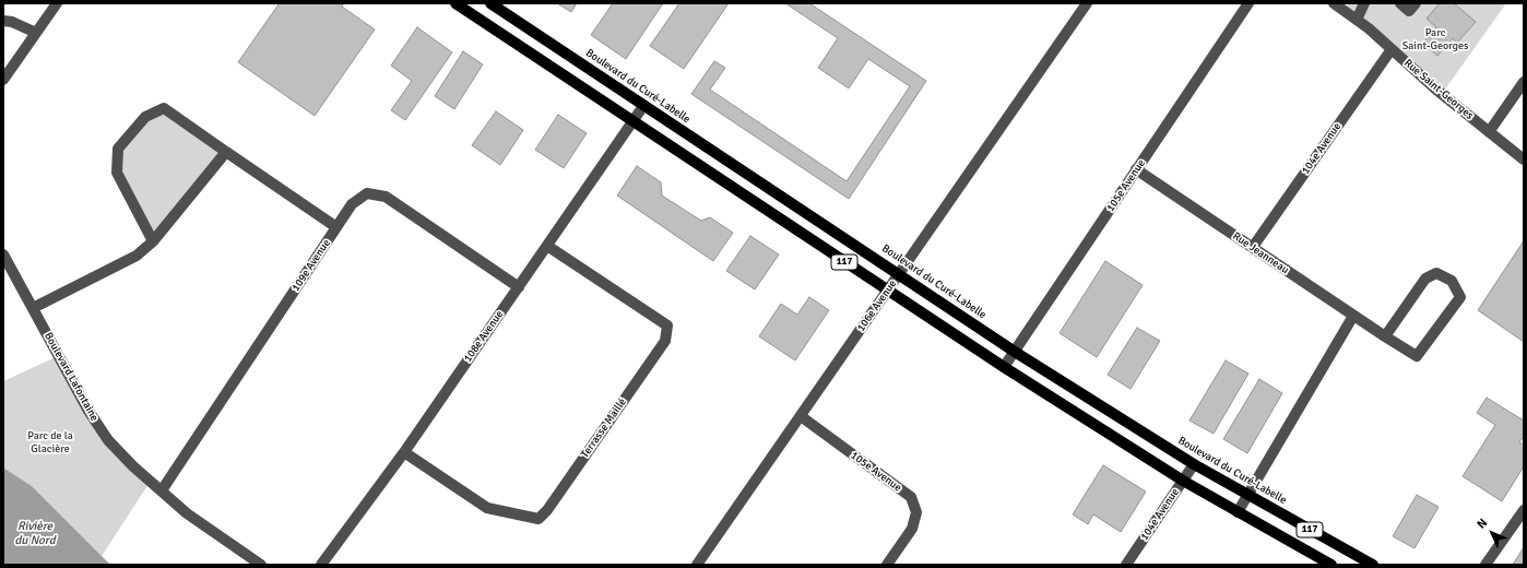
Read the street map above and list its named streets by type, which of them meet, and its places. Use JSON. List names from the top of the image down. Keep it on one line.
{"streets":{"main road":["Boulevard du Curé-Labelle","117"],"street":["Rue Saint-Georges","104e Avenue","105e Avenue","Rue Jeanneau","109e Avenue","106e Avenue","108e Avenue","Boulevard Lafontaine","Terrasse Maillé"]},"crossings":[["Boulevard du Curé-Labelle","104e Avenue"],["Boulevard du Curé-Labelle","105e Avenue"],["Boulevard du Curé-Labelle","106e Avenue"],["Boulevard du Curé-Labelle","108e Avenue"],["Rue Saint-Georges","104e Avenue"],["104e Avenue","Rue Jeanneau"],["104e Avenue","117"],["105e Avenue","Rue Jeanneau"],["105e Avenue","117"],["105e Avenue","106e Avenue"],["117","106e Avenue"],["117","108e Avenue"],["109e Avenue","108e Avenue"],["109e Avenue","Boulevard Lafontaine"],["108e Avenue","Terrasse Maillé"]],"water":["Rivière du Nord"],"parks":["Parc Saint-Georges","Parc de la Glacière"],"north":"top left"}
